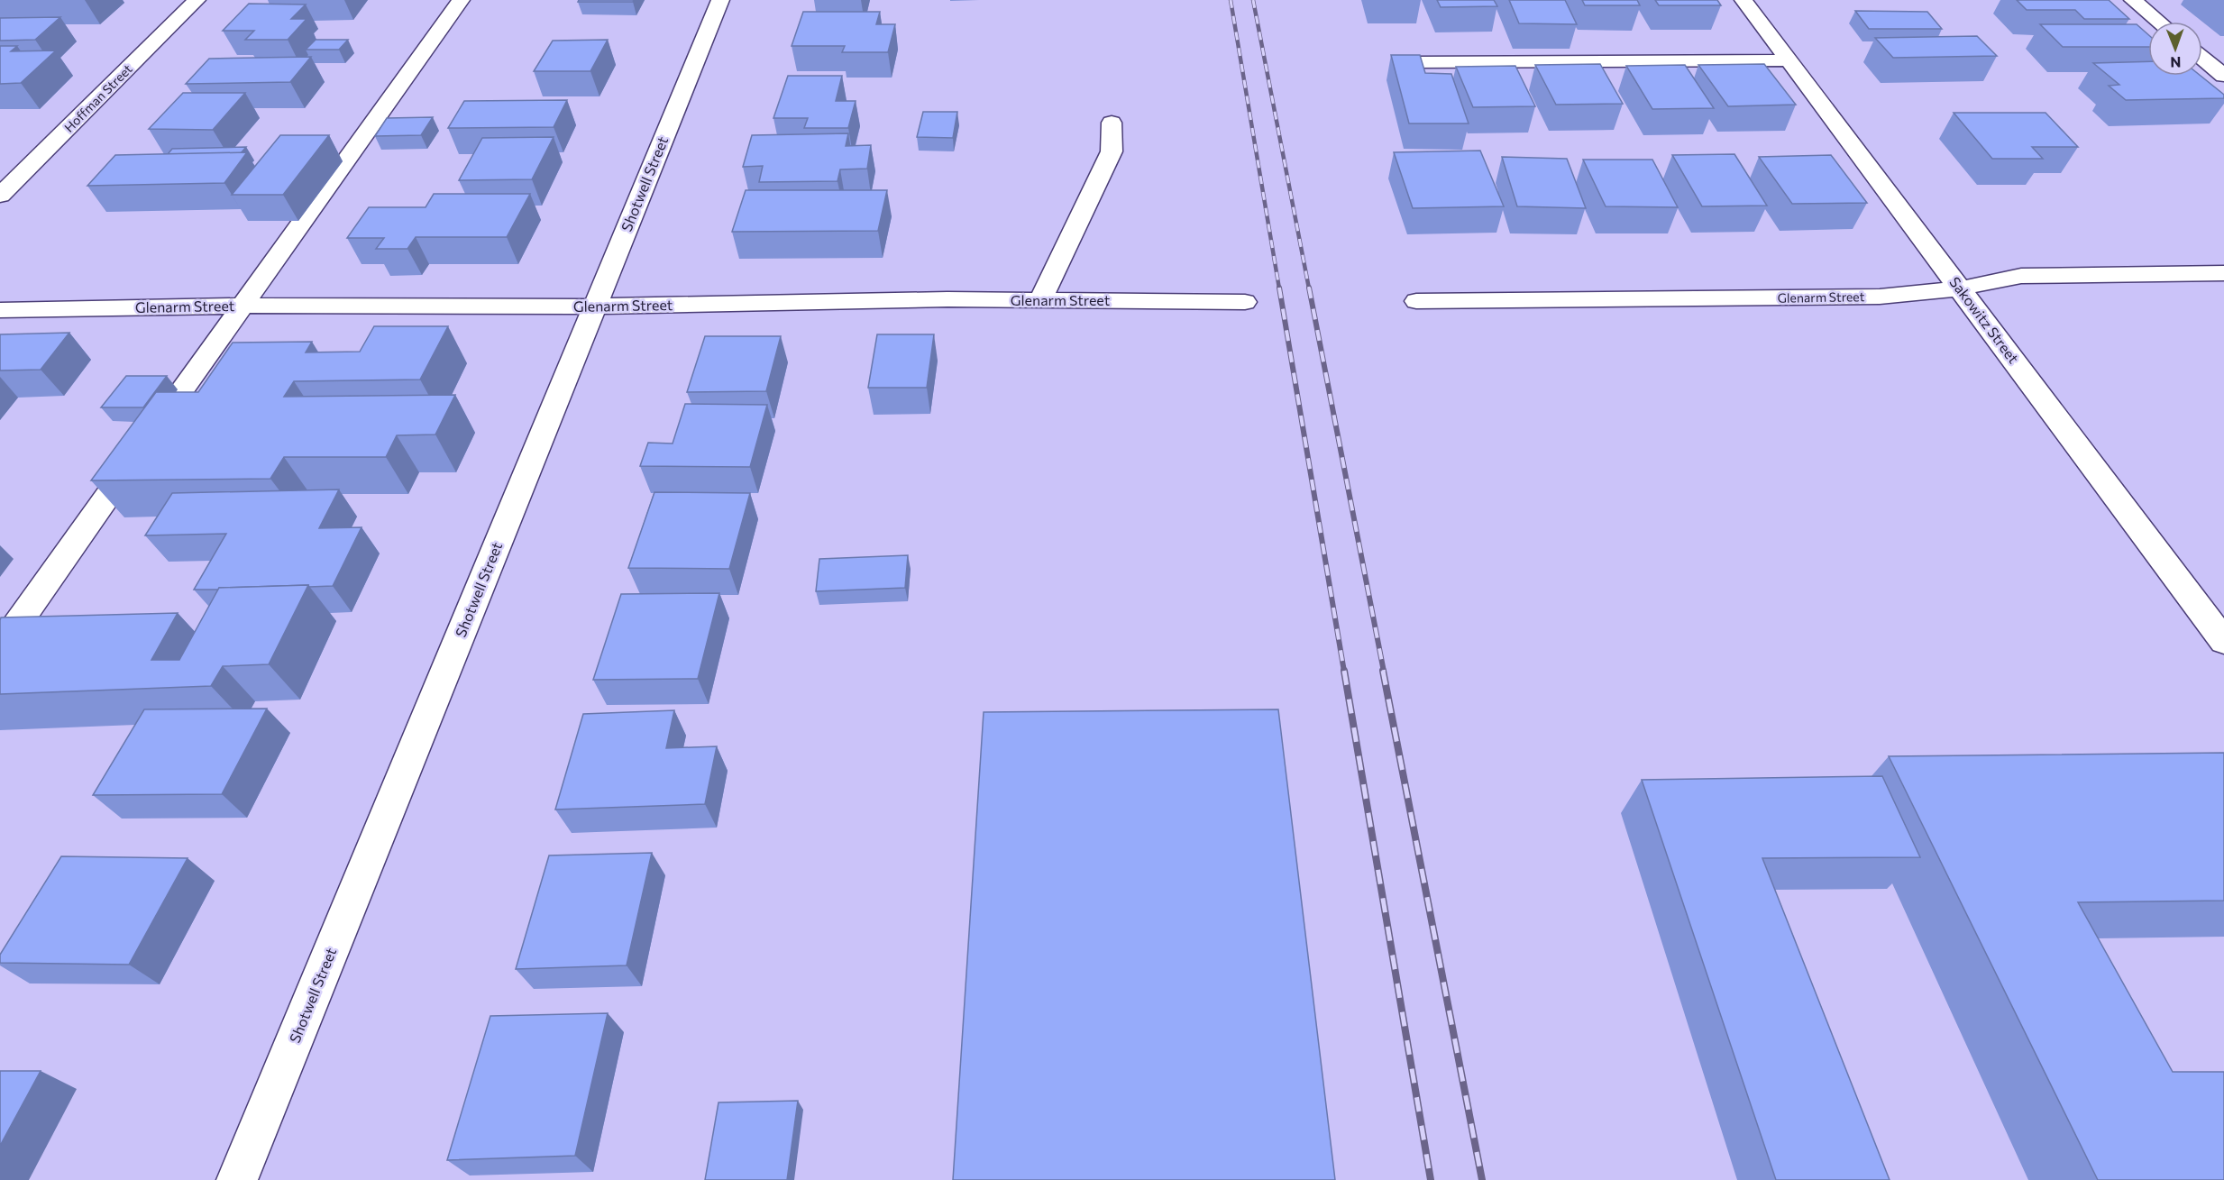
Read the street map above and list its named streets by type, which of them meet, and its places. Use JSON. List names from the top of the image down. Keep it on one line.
{"streets":{"street":["Hoffman Street","Shotwell Street","Glenarm Street","Sakowitz Street"]},"crossings":[["Shotwell Street","Glenarm Street"],["Glenarm Street","Sakowitz Street"]],"north":"bottom"}
